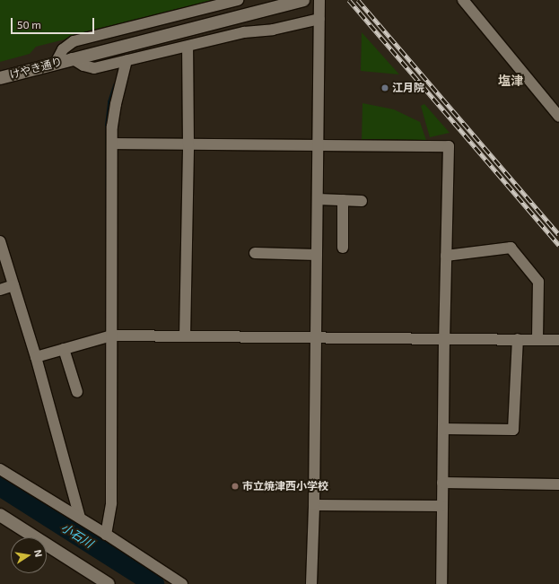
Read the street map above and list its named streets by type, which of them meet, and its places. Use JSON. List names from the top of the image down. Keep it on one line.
{"streets":{"street":["けやき通り"]},"districts":["塩津"],"water":["小石川"],"places":["江月院","市立焼津西小学校"],"scale_bar":"50 m","north":"right"}
